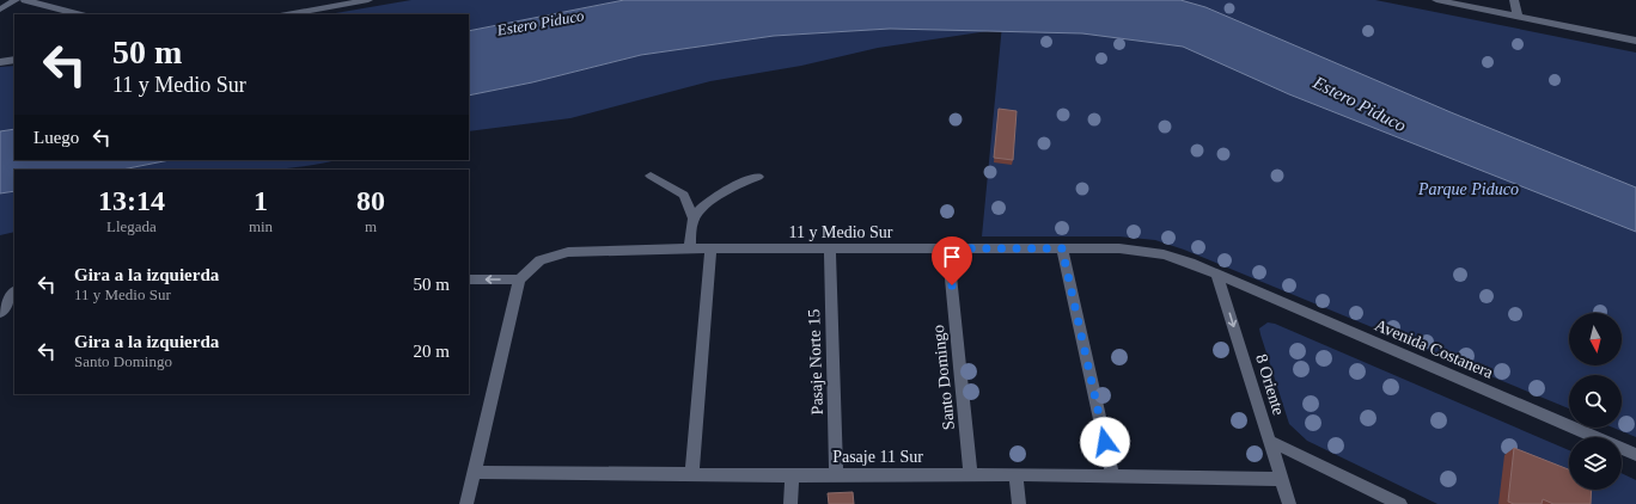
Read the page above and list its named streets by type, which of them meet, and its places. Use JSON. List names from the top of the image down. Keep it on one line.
{"streets":{"street":["11 y Medio Sur","Avenida Costanera","Pasaje Norte 15","Santo Domingo","8 Oriente","Pasaje 11 Sur"]},"crossings":[["11 y Medio Sur","Avenida Costanera"],["11 y Medio Sur","Pasaje Norte 15"],["11 y Medio Sur","Santo Domingo"],["11 y Medio Sur","8 Oriente"],["Avenida Costanera","8 Oriente"],["Pasaje Norte 15","Pasaje 11 Sur"],["Santo Domingo","Pasaje 11 Sur"],["8 Oriente","Pasaje 11 Sur"]],"one_way":["8 Oriente"],"water":["Estero Piduco"],"parks":["Parque Piduco"],"north":"bottom","page":{"turn":["50 m","11 y Medio Sur"],"then":"Luego","eta":["13:14","Llegada","1","min","80","m"],"list":[{"name":"Gira a la izquierda","note":"11 y Medio Sur","value":"50 m"},{"name":"Gira a la izquierda","note":"Santo Domingo","value":"20 m"}]}}
